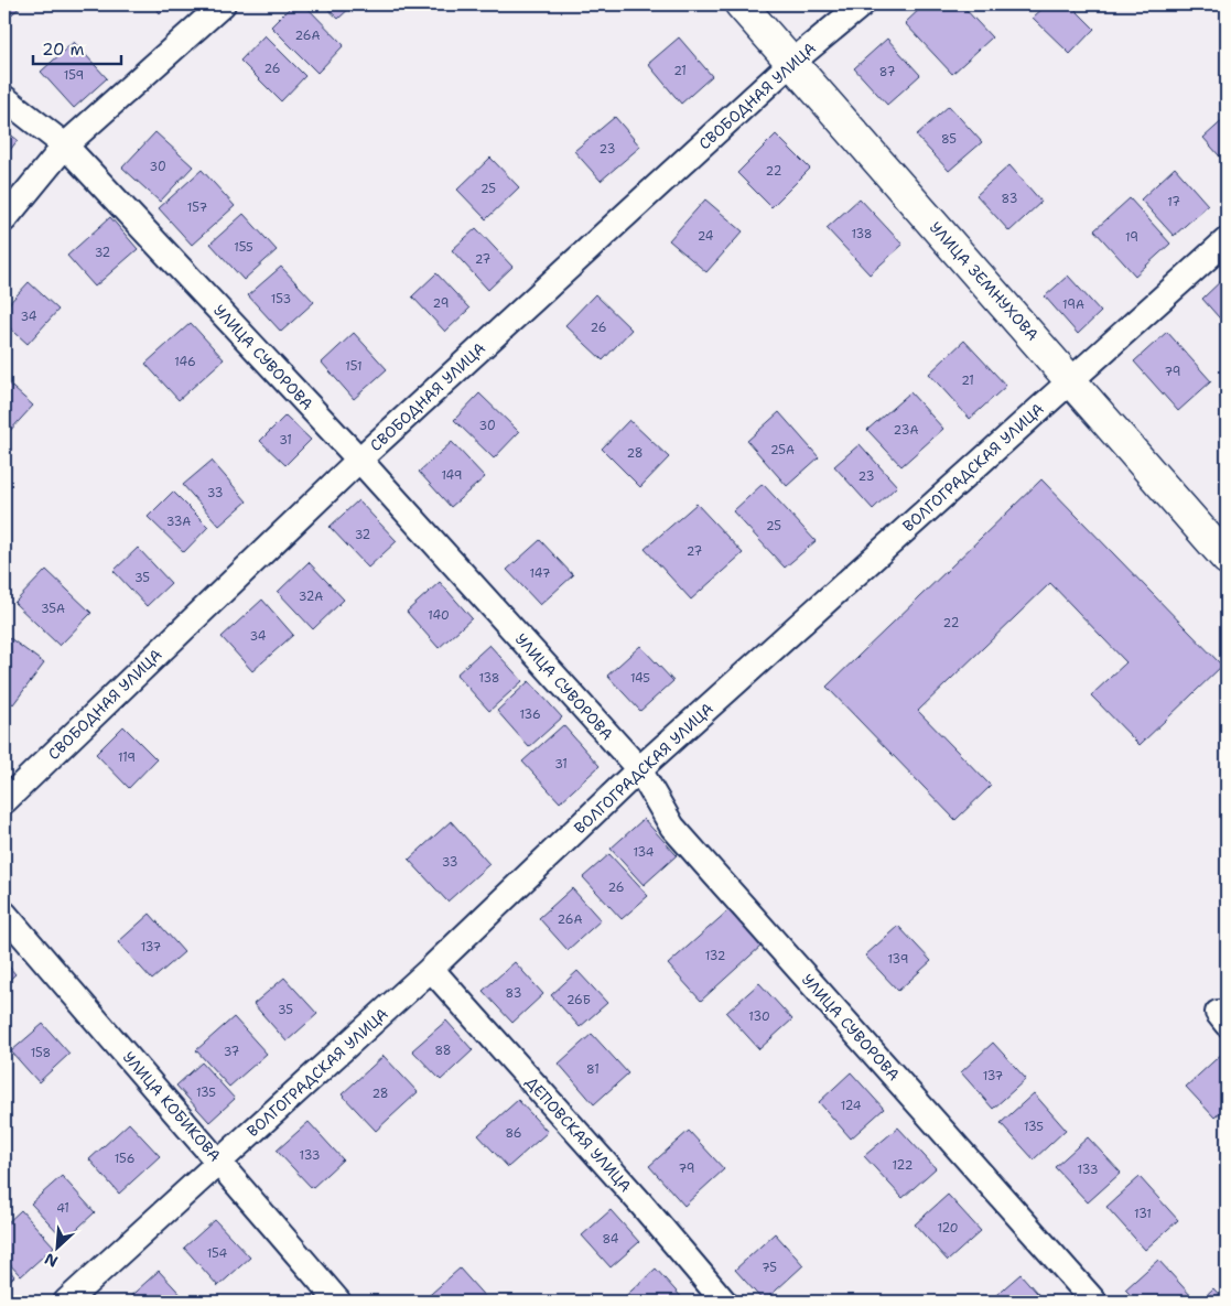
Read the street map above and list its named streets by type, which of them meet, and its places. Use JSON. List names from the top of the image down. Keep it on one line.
{"streets":{"street":["СВОБОДНАЯ УЛИЦА","УЛИЦА ЗЕМНУХОВА","УЛИЦА СУВОРОВА","ВОЛГОГРАДСКАЯ УЛИЦА","УЛИЦА КОБИКОВА","ДЕПОВСКАЯ УЛИЦА"]},"crossings":[["СВОБОДНАЯ УЛИЦА","УЛИЦА ЗЕМНУХОВА"],["СВОБОДНАЯ УЛИЦА","УЛИЦА СУВОРОВА"],["УЛИЦА ЗЕМНУХОВА","ВОЛГОГРАДСКАЯ УЛИЦА"],["УЛИЦА СУВОРОВА","ВОЛГОГРАДСКАЯ УЛИЦА"],["ВОЛГОГРАДСКАЯ УЛИЦА","УЛИЦА КОБИКОВА"],["ВОЛГОГРАДСКАЯ УЛИЦА","ДЕПОВСКАЯ УЛИЦА"]],"house_numbers":["26А","26","21","87","159","85","23","30","22","25","83","17","157","138","24","19","155","32","27","153","29","19А","34","26","146","151","79","21","30","23А","31","25А","28","149","23","33","33А","25","32","27","147","35","32А","35А","140","22","34","138","145","136","119","31","134","33","26","26А","137","132","139","83","26Б","35","130","88","37","158","81","137","135","28","124","135","86","133","156","122","79","133","41","131","120","84","154","75"],"scale_bar":"20 m","north":"bottom left"}
